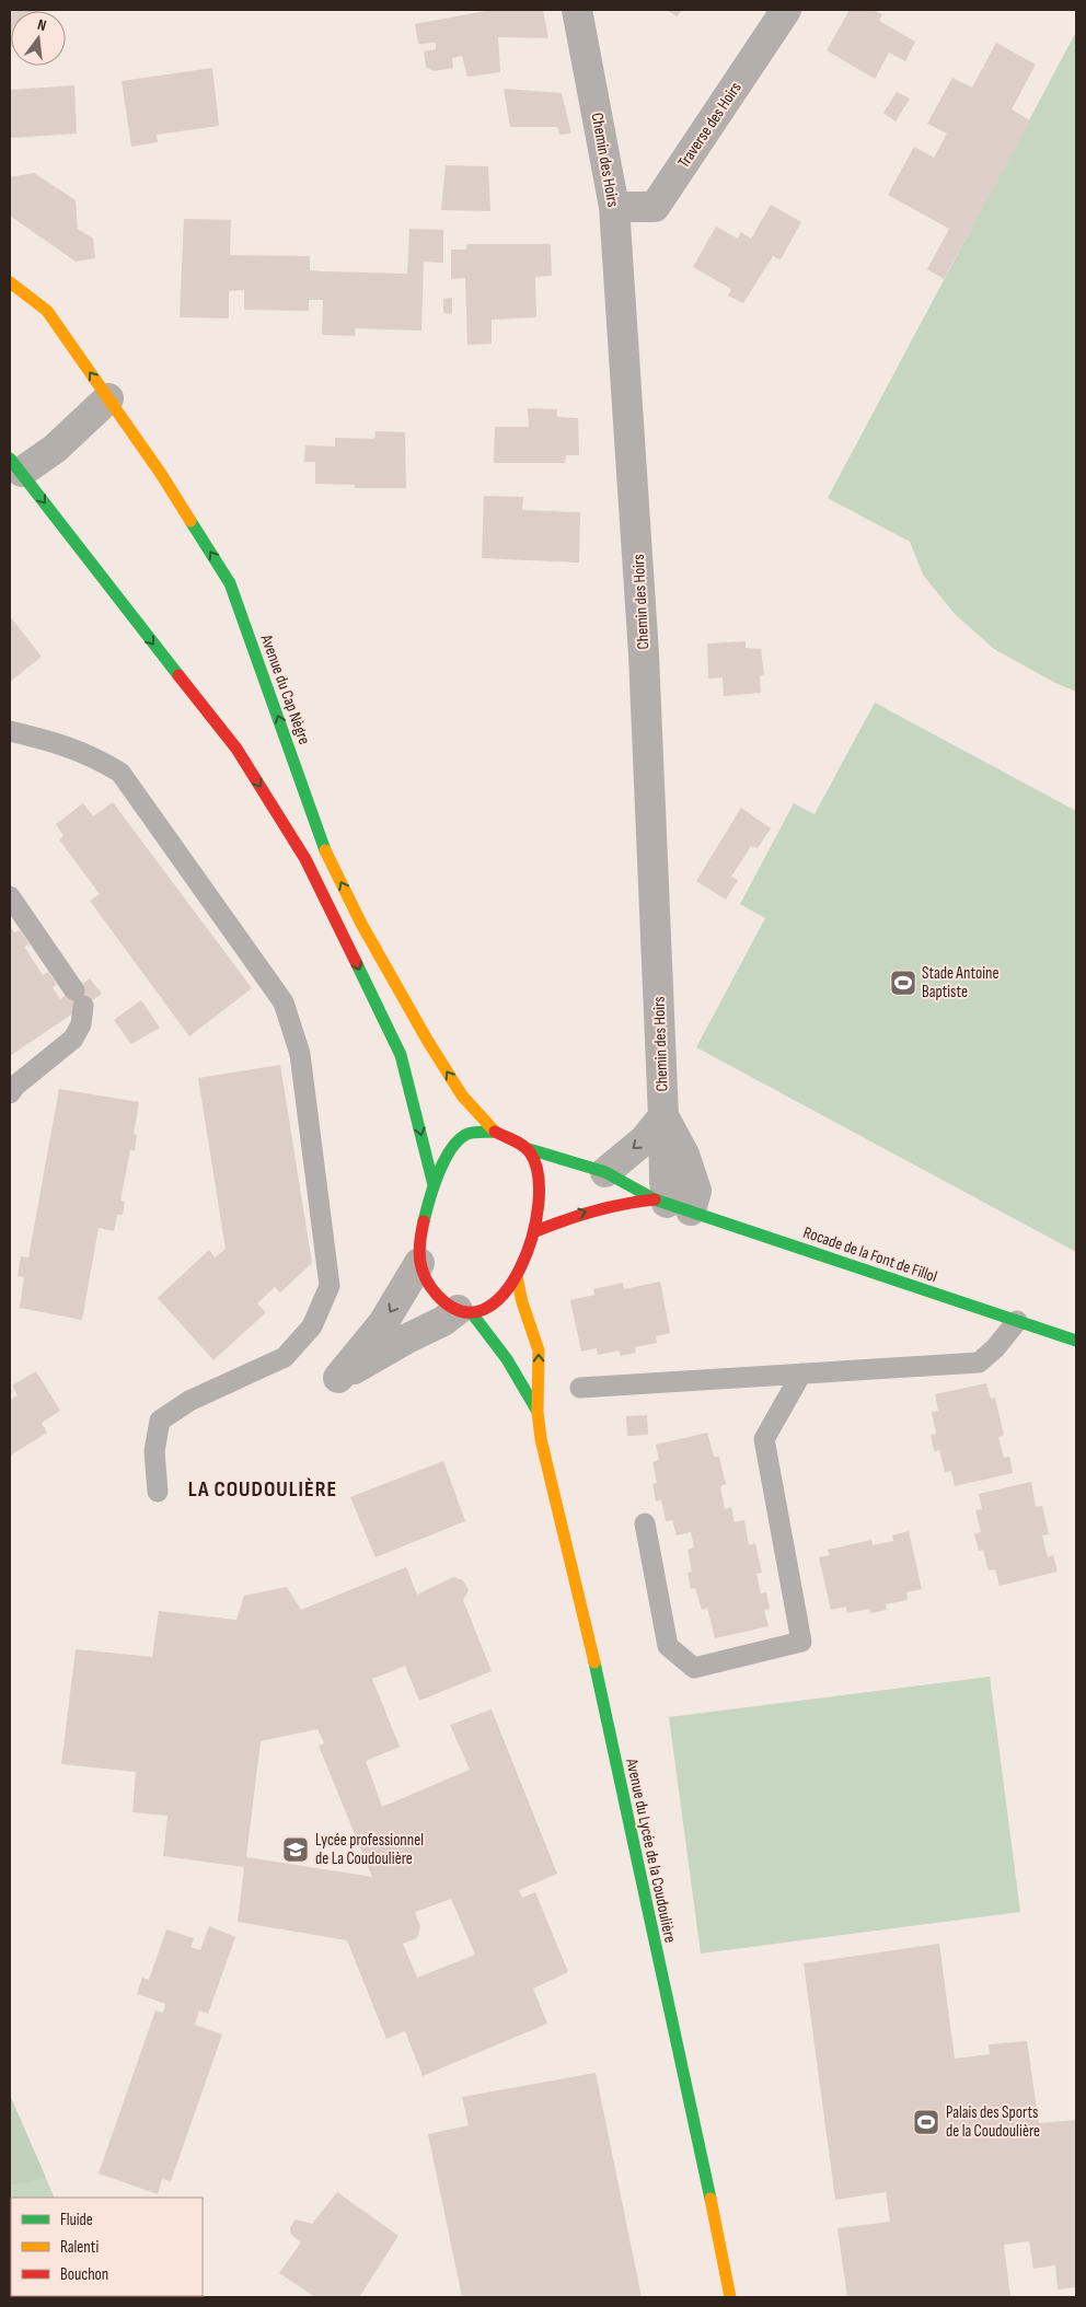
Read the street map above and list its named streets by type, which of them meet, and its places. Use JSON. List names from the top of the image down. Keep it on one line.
{"streets":{"street":["Traverse des Hoirs","Chemin des Hoirs","Avenue du Cap Nègre","Rocade de la Font de Fillol","Avenue du Lycée de la Coudoulière"]},"crossings":[["Traverse des Hoirs","Chemin des Hoirs"],["Chemin des Hoirs","Rocade de la Font de Fillol"],["Avenue du Cap Nègre","Rocade de la Font de Fillol"],["Avenue du Cap Nègre","Avenue du Lycée de la Coudoulière"],["Rocade de la Font de Fillol","Avenue du Lycée de la Coudoulière"]],"districts":["LA COUDOULIÈRE"],"places":{"sports":["Stade Antoine Baptiste","Palais des Sports de la Coudoulière"],"school or university":["Lycée professionnel de La Coudoulière"]},"legend":["Fluide","Ralenti","Bouchon"],"north":"top"}
